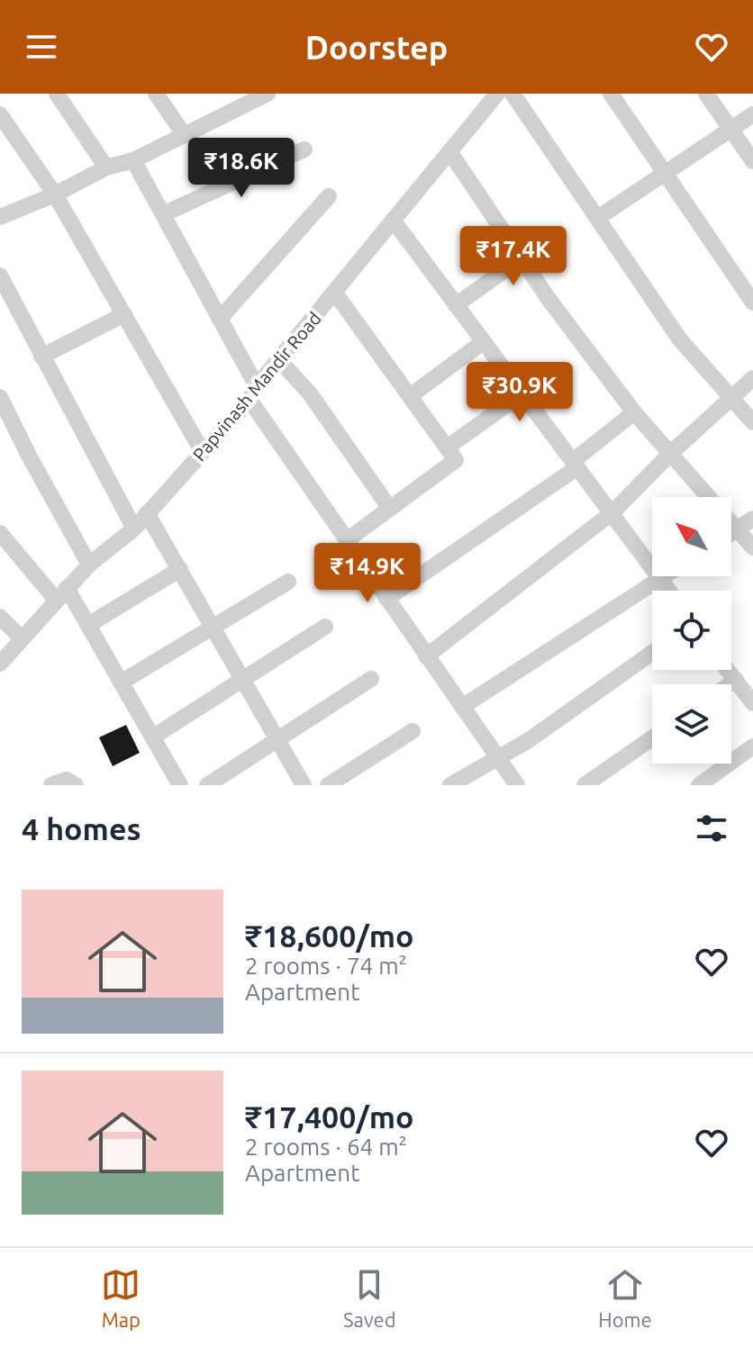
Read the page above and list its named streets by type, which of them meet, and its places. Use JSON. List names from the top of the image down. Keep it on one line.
{"streets":{"street":["Papvinash Mandir Road"]},"north":"top left","page":{"header":"Doorstep","price":["₹18.6K","₹17.4K","₹30.9K","₹14.9K"],"heading":"4 homes","list":[{"name":"₹18,600/mo","note":"2 rooms · 74 m² · Apartment"},{"name":"₹17,400/mo","note":"2 rooms · 64 m² · Apartment"}],"tabs":["Map","Saved","Home"]}}
